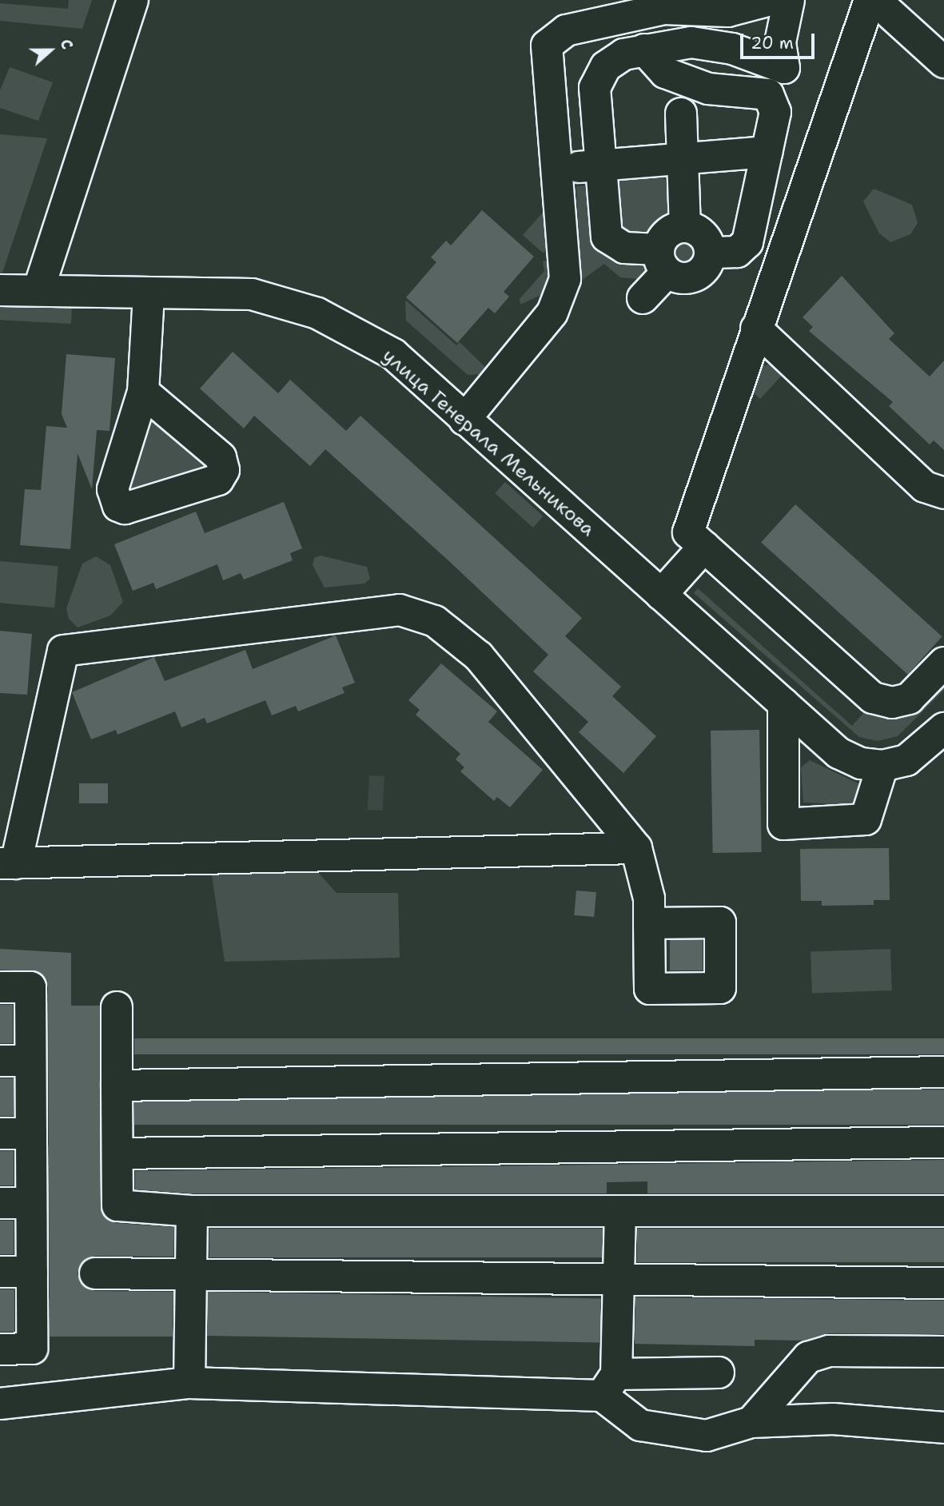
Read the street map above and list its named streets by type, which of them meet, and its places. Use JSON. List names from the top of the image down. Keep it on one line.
{"streets":{"street":["улица Генерала Мельникова"]},"scale_bar":"20 m","north":"right"}
